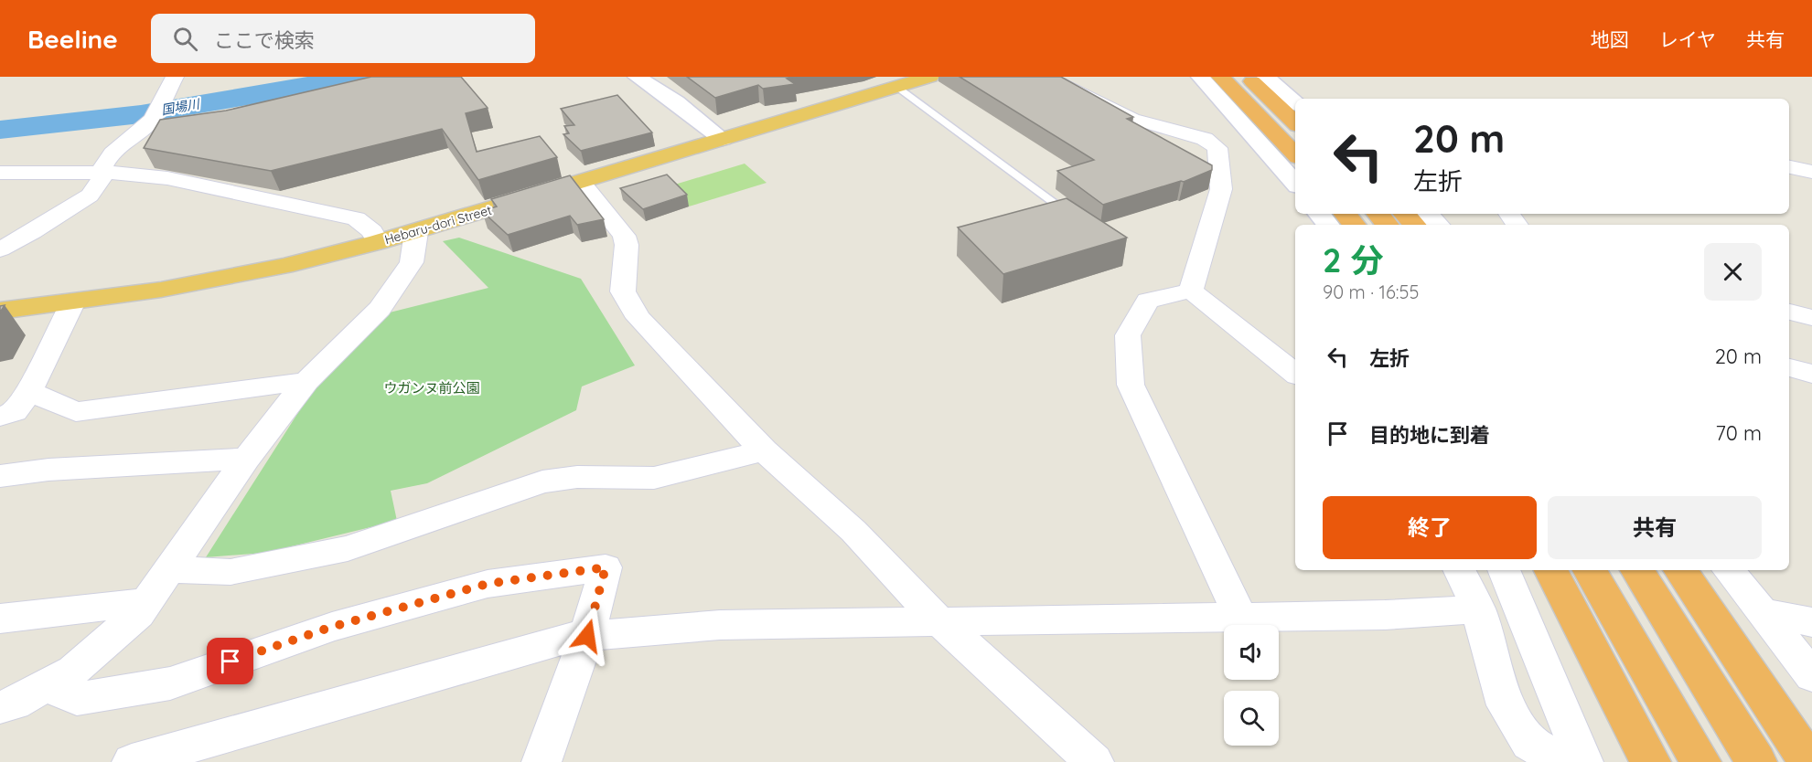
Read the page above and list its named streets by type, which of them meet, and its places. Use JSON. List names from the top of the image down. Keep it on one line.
{"streets":{"highway":["Hebaru-dori Street"]},"water":["国場川"],"parks":["ウガンヌ前公園"],"page":{"header":"Beeline","search":"ここで検索","nav":["地図","レイヤ","共有"],"turn":["20 m","左折"],"heading":["2 分","90 m · 16:55"],"list":[{"name":"左折","value":"20 m"},{"name":"目的地に到着","value":"70 m"}],"buttons":["終了","共有"]}}
